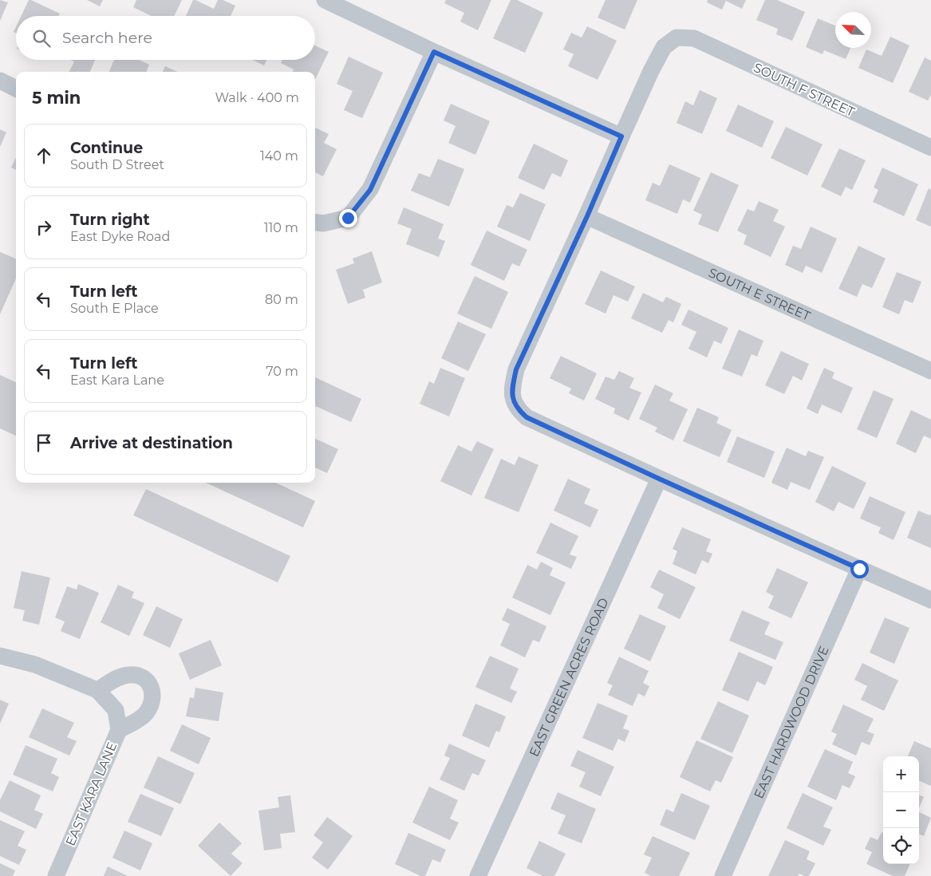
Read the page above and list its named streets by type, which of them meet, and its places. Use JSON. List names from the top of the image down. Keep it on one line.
{"streets":{"street":["SOUTH F STREET","SOUTH E STREET","EAST GREEN ACRES ROAD","EAST HARDWOOD DRIVE","EAST KARA LANE"]},"north":"top left","page":{"search":"Search here","heading":["5 min","Walk · 400 m"],"list":[["Continue","South D Street","140 m"],["Turn right","East Dyke Road","110 m"],["Turn left","South E Place","80 m"],["Turn left","East Kara Lane","70 m"],"Arrive at destination"],"map_buttons":["+","−"]}}
